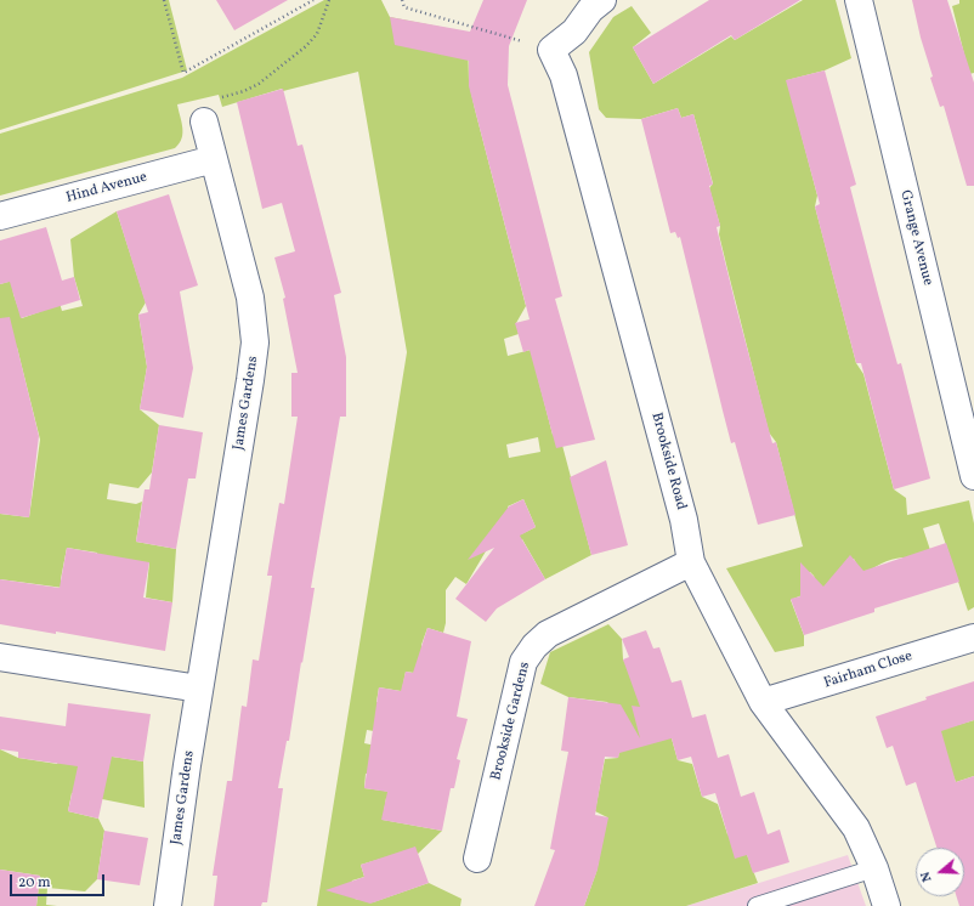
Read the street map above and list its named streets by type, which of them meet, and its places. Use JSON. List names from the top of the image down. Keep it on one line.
{"streets":{"street":["Hind Avenue","Grange Avenue","James Gardens","Brookside Road","Fairham Close","Brookside Gardens"]},"crossings":[["Hind Avenue","James Gardens"],["Brookside Road","Fairham Close"],["Brookside Road","Brookside Gardens"]],"scale_bar":"20 m","north":"left"}
